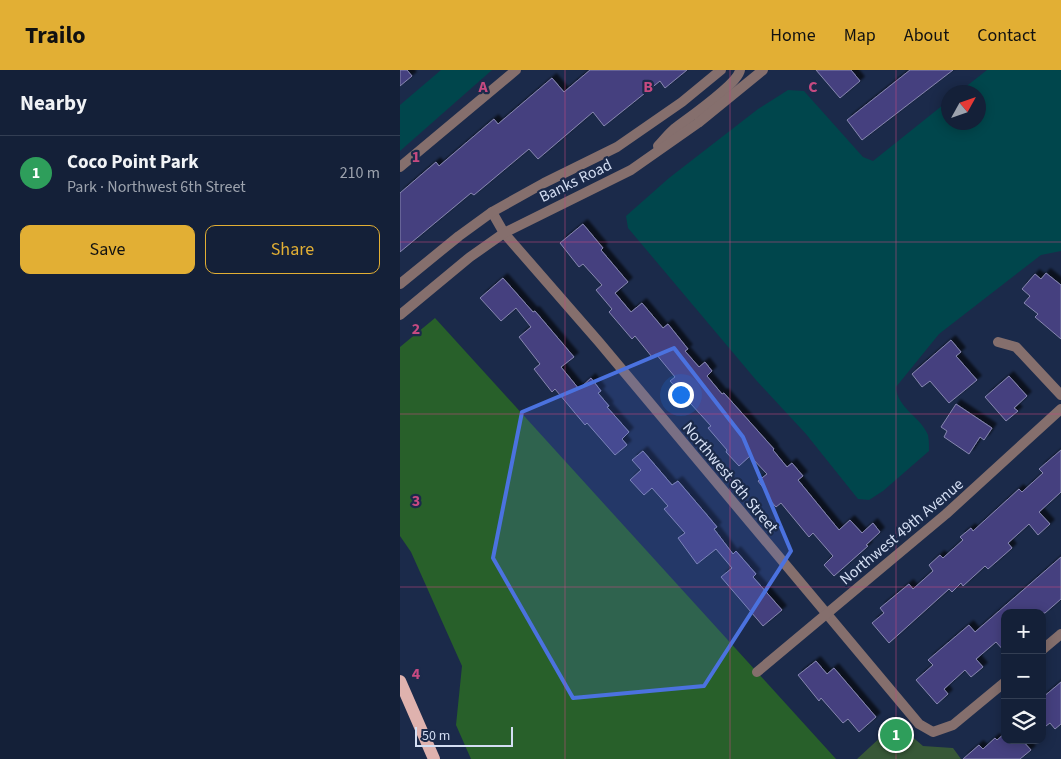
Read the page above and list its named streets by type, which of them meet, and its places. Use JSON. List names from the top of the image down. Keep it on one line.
{"streets":{"street":["Banks Road","Northwest 6th Street","Northwest 49th Avenue"]},"crossings":[["Banks Road","Northwest 6th Street"],["Northwest 6th Street","Northwest 49th Avenue"]],"scale_bar":"50 m","north":"top right","page":{"header":"Trailo","nav":["Home","Map","About","Contact"],"heading":"Nearby","list":[{"mark":"1","name":"Coco Point Park","note":"Park · Northwest 6th Street","value":"210 m"}],"buttons":["Save","Share"],"map_buttons":["+","−"],"pins":"1","scale":"50 m"},"grid":{"columns":["A","B","C"],"rows":["1","2","3","4"]}}
